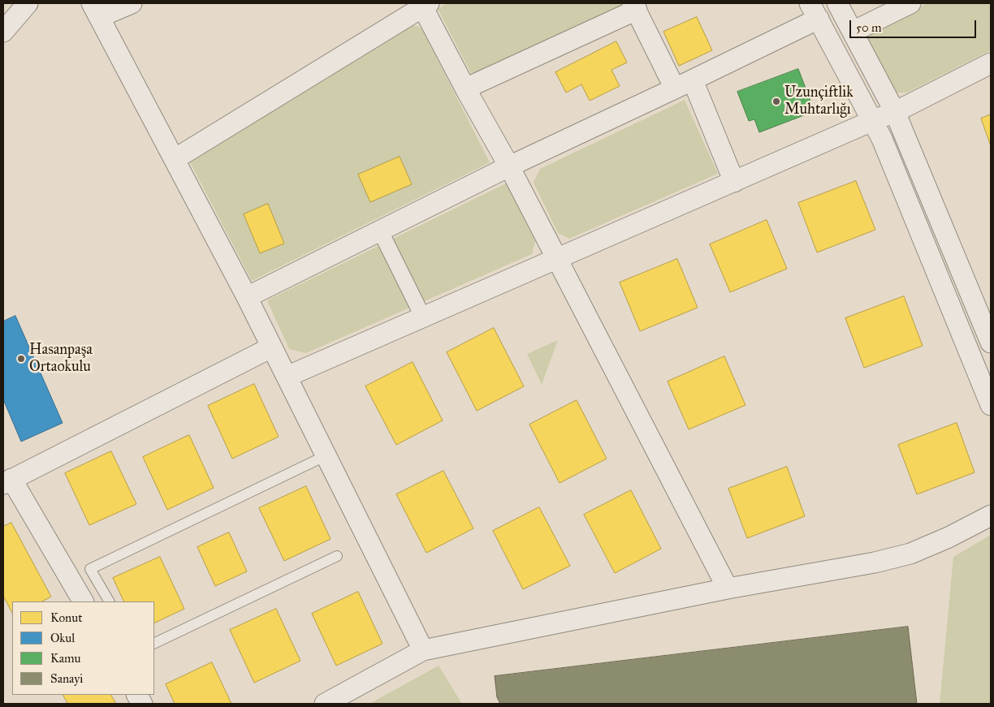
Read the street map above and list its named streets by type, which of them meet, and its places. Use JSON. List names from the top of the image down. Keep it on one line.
{"places":["Uzunçiftlik Muhtarlığı","Hasanpaşa Ortaokulu"],"legend":["Konut","Okul","Kamu","Sanayi"],"scale_bar":"50 m"}
